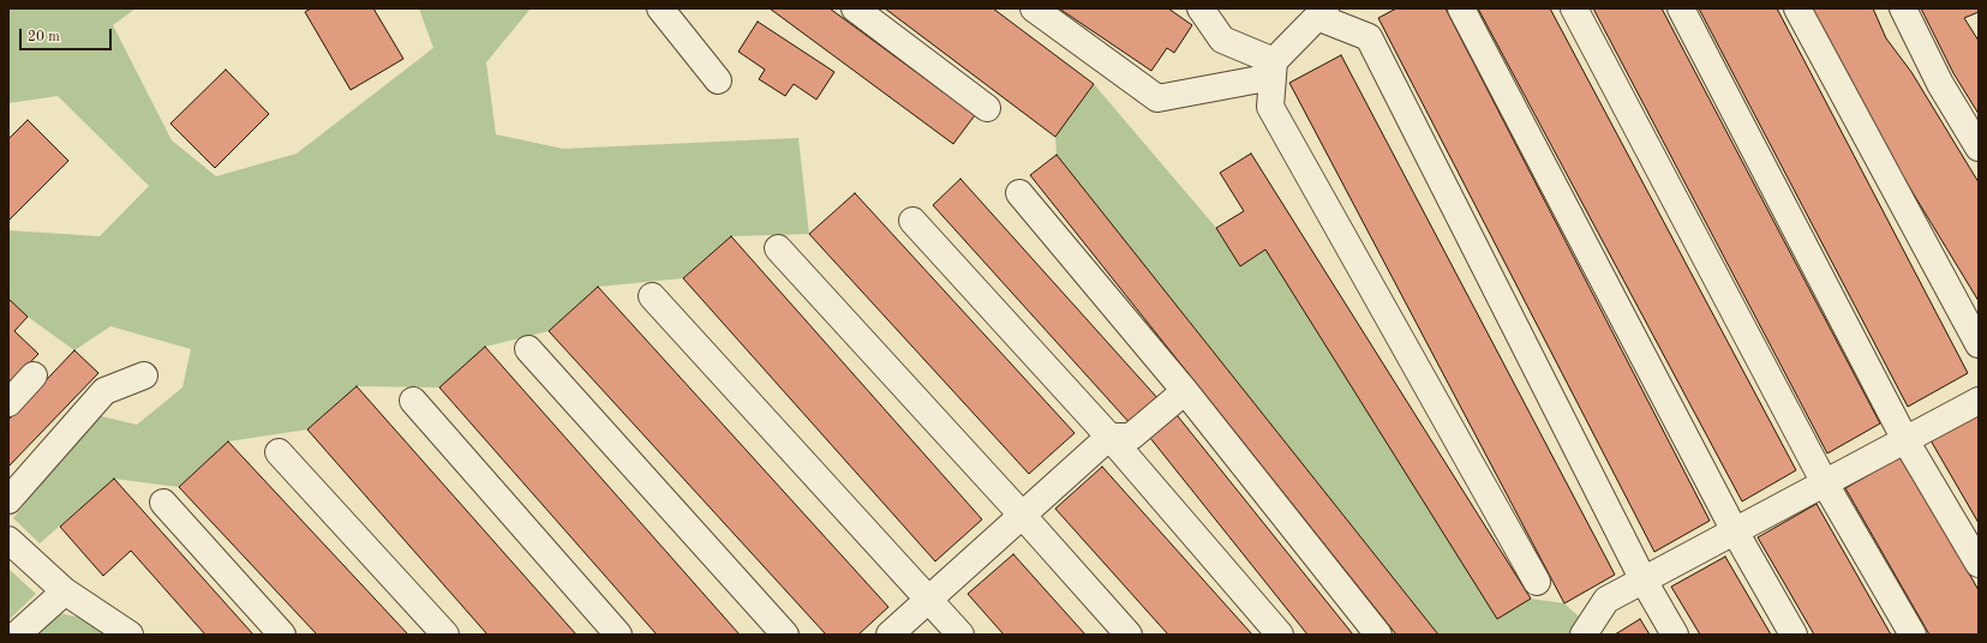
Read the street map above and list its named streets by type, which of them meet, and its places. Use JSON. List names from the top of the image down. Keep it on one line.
{"scale_bar":"20 m"}
